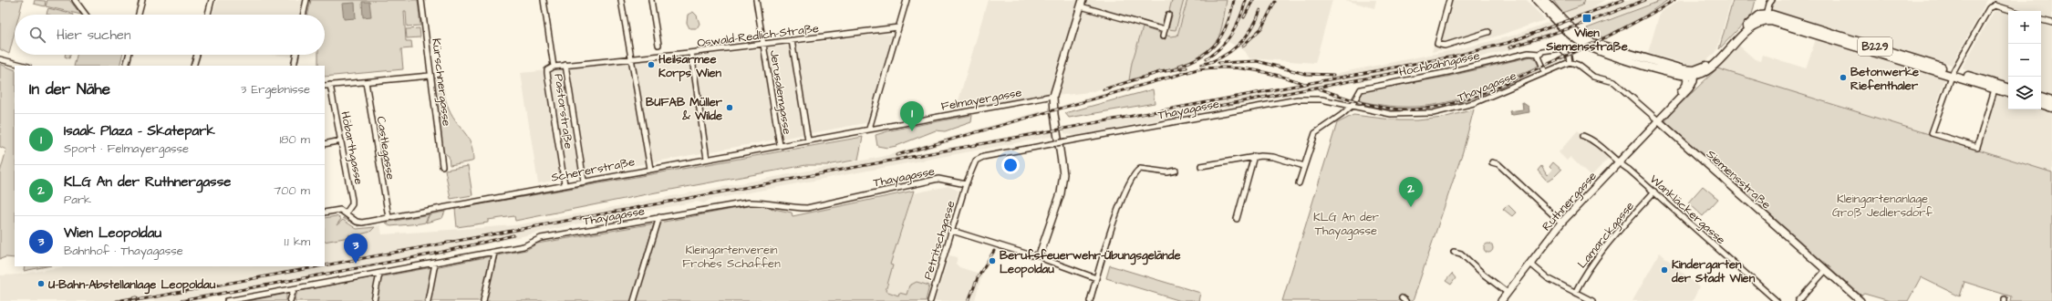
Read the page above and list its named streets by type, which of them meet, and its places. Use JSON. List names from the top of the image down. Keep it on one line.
{"streets":{"main road":["B229"],"street":["Oswald-Redlich-Straße","Hochbahngasse","Kürschnergasse","Thayagasse","Jerusalemgasse","Felmayergasse","Pastorstraße","Höbarthgasse","Castlegasse","Schererstraße","Siemensstraße","Ruthnergasse","Wankläckergasse","Lamarckgasse","Petritschgasse"]},"crossings":[["Oswald-Redlich-Straße","Jerusalemgasse"],["Oswald-Redlich-Straße","Pastorstraße"],["Hochbahngasse","Thayagasse"],["Hochbahngasse","Siemensstraße"],["Thayagasse","Siemensstraße"],["Thayagasse","Petritschgasse"],["Jerusalemgasse","Schererstraße"],["Felmayergasse","Schererstraße"],["Pastorstraße","Schererstraße"],["Höbarthgasse","Schererstraße"],["Castlegasse","Schererstraße"],["Siemensstraße","Ruthnergasse"],["Ruthnergasse","Wankläckergasse"],["Wankläckergasse","Lamarckgasse"]],"parks":["Kleingartenanlage Groß Jedlersdorf","KLG An der Thayagasse","Kleingartenverein Frohes Schaffen"],"places":{"transit":["Wien Siemensstraße"],"other":["Heilsarmee Korps Wien","Betonwerke Riefenthaler","BUFAB Müller & Wilde","Berufsfeuerwehr-Übungsgelände Leopoldau","Kindergarten der Stadt Wien","U-Bahn-Abstellanlage Leopoldau"]},"page":{"map_buttons":["+","−"],"search":"Hier suchen","heading":["In der Nähe","3 Ergebnisse"],"pins":["1","2","3"],"list":[{"mark":"1","name":"Isaak Plaza - Skatepark","note":"Sport · Felmayergasse","value":"180 m"},{"mark":"2","name":"KLG An der Ruthnergasse","note":"Park","value":"700 m"},{"mark":"3","name":"Wien Leopoldau","note":"Bahnhof · Thayagasse","value":"1.1 km"}]}}
